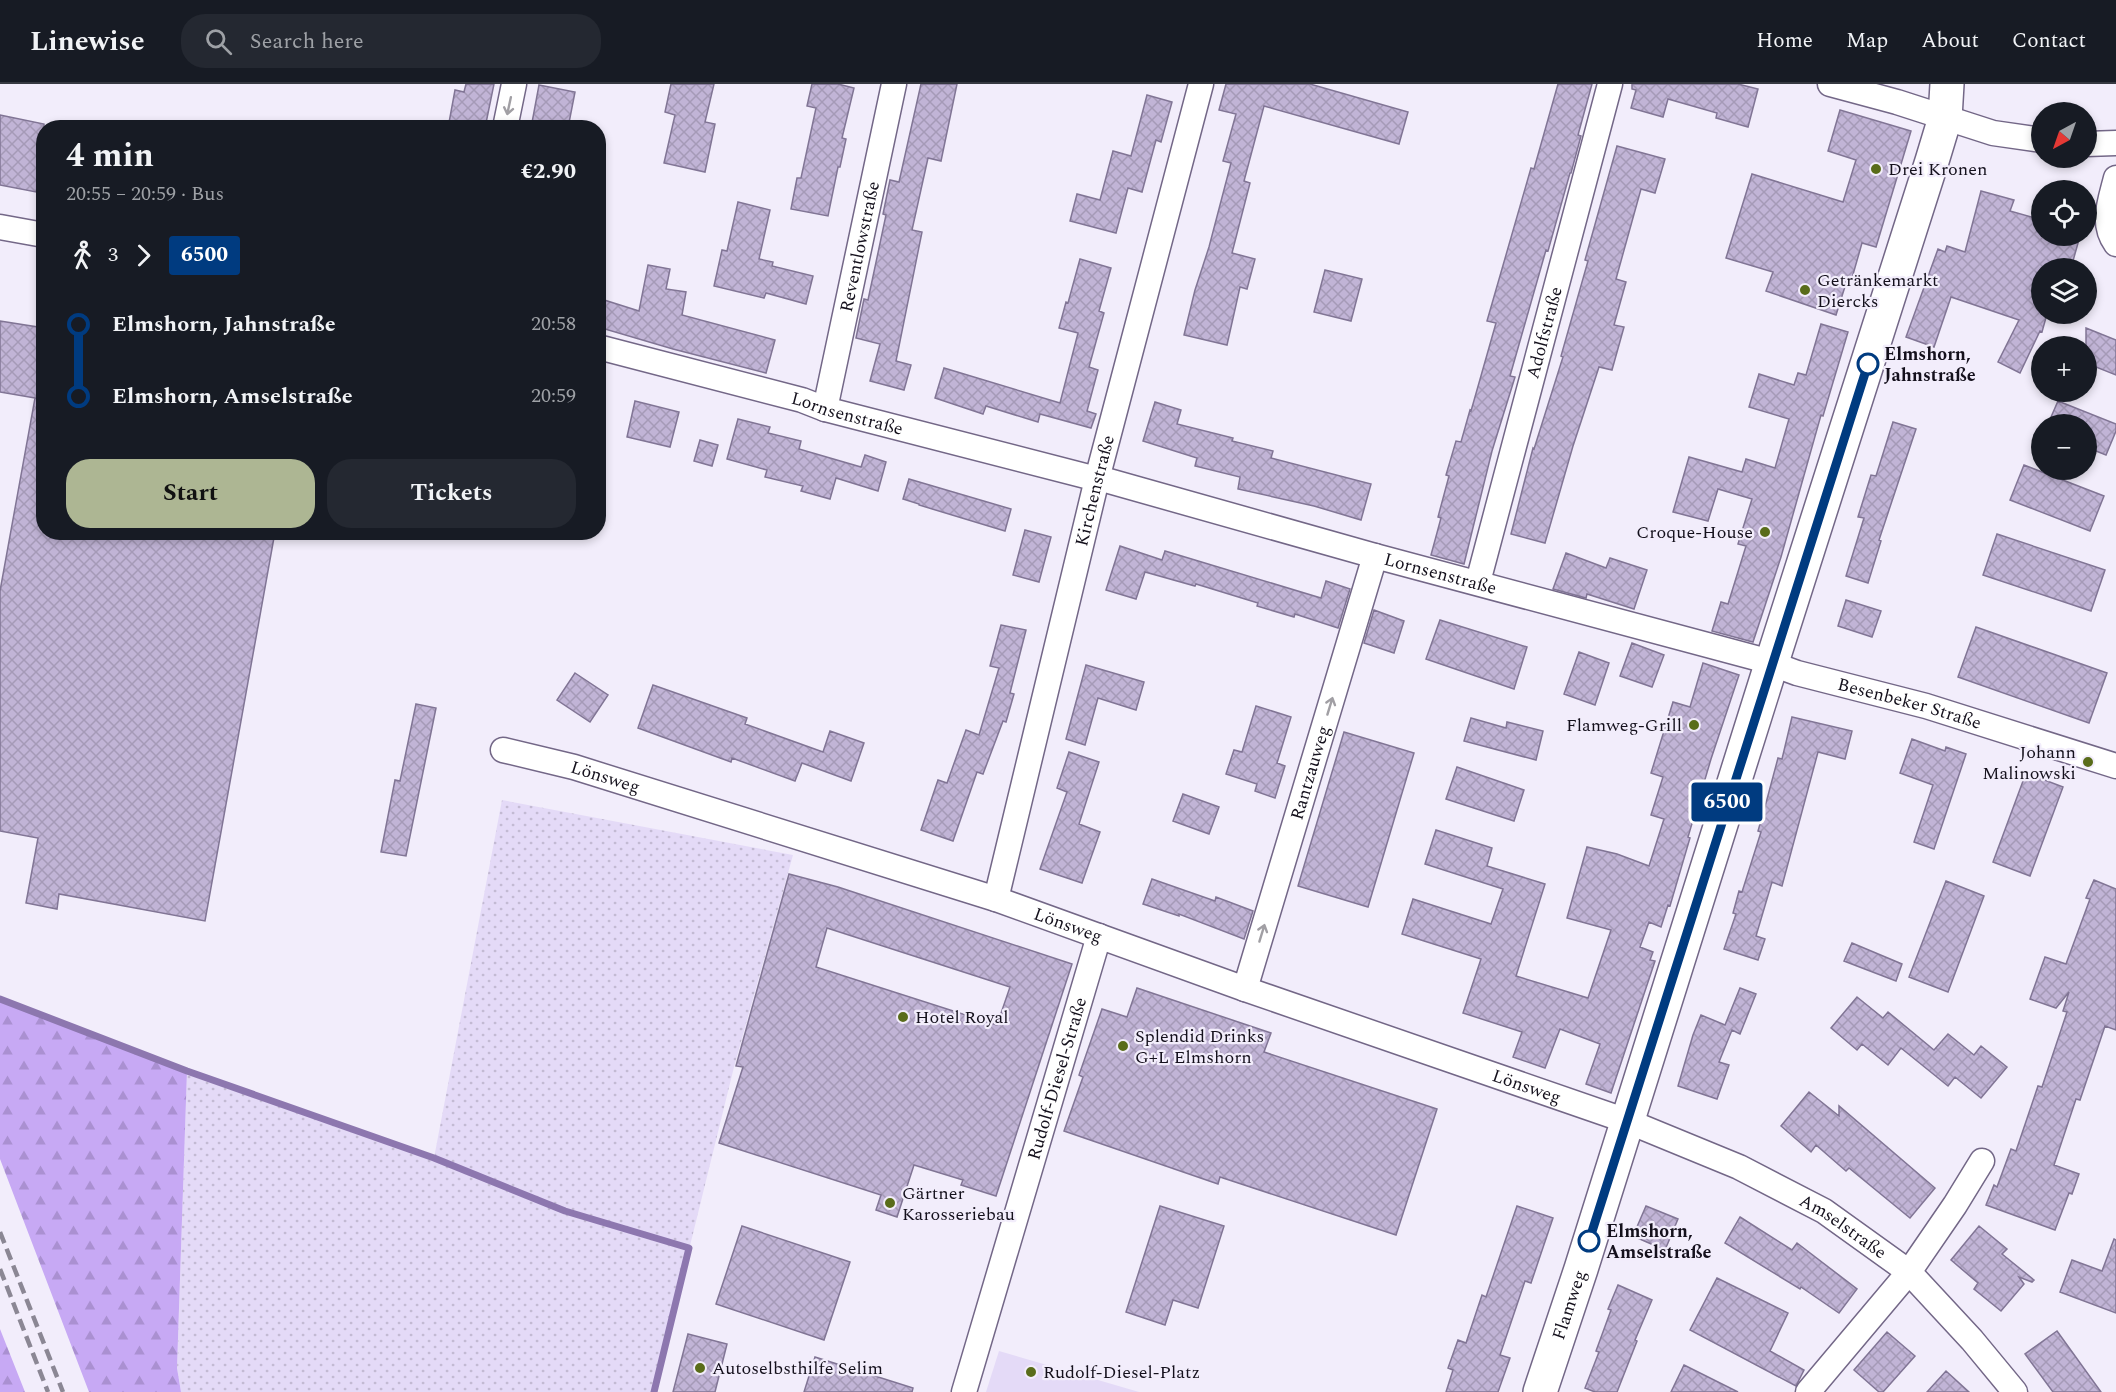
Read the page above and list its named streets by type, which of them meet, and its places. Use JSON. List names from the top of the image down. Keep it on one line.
{"streets":{"main road":["Flamweg"],"street":["Reventlowstraße","Adolfstraße","Lornsenstraße","Kirchenstraße","Besenbeker Straße","Rantzauweg","Lönsweg","Rudolf-Diesel-Straße","Amselstraße"]},"crossings":[["Reventlowstraße","Lornsenstraße"],["Adolfstraße","Lornsenstraße"],["Lornsenstraße","Kirchenstraße"],["Lornsenstraße","Besenbeker Straße"],["Lornsenstraße","Rantzauweg"],["Lornsenstraße","Flamweg"],["Kirchenstraße","Lönsweg"],["Besenbeker Straße","Flamweg"],["Rantzauweg","Lönsweg"],["Lönsweg","Rudolf-Diesel-Straße"],["Lönsweg","Amselstraße"],["Lönsweg","Flamweg"],["Amselstraße","Flamweg"]],"one_way":["Rantzauweg"],"places":["Drei Kronen","Getränkemarkt Diercks","Elmshorn, Jahnstraße","Croque-House","Flamweg-Grill","Johann Malinowski","Hotel Royal","Splendid Drinks G+L Elmshorn","Gärtner Karosseriebau","Elmshorn, Amselstraße","Autoselbsthilfe Selim","Rudolf-Diesel-Platz"],"lines":["bus line 6500"],"north":"bottom left","page":{"header":"Linewise","search":"Search here","nav":["Home","Map","About","Contact"],"on_map":"6500","map_buttons":["+","−"],"heading":["4 min","20:55 – 20:59 · Bus","€2.90"],"legs":["3","6500"],"list":[{"name":"Elmshorn, Jahnstraße","value":"20:58"},{"name":"Elmshorn, Amselstraße","value":"20:59"}],"buttons":["Start","Tickets"]}}
